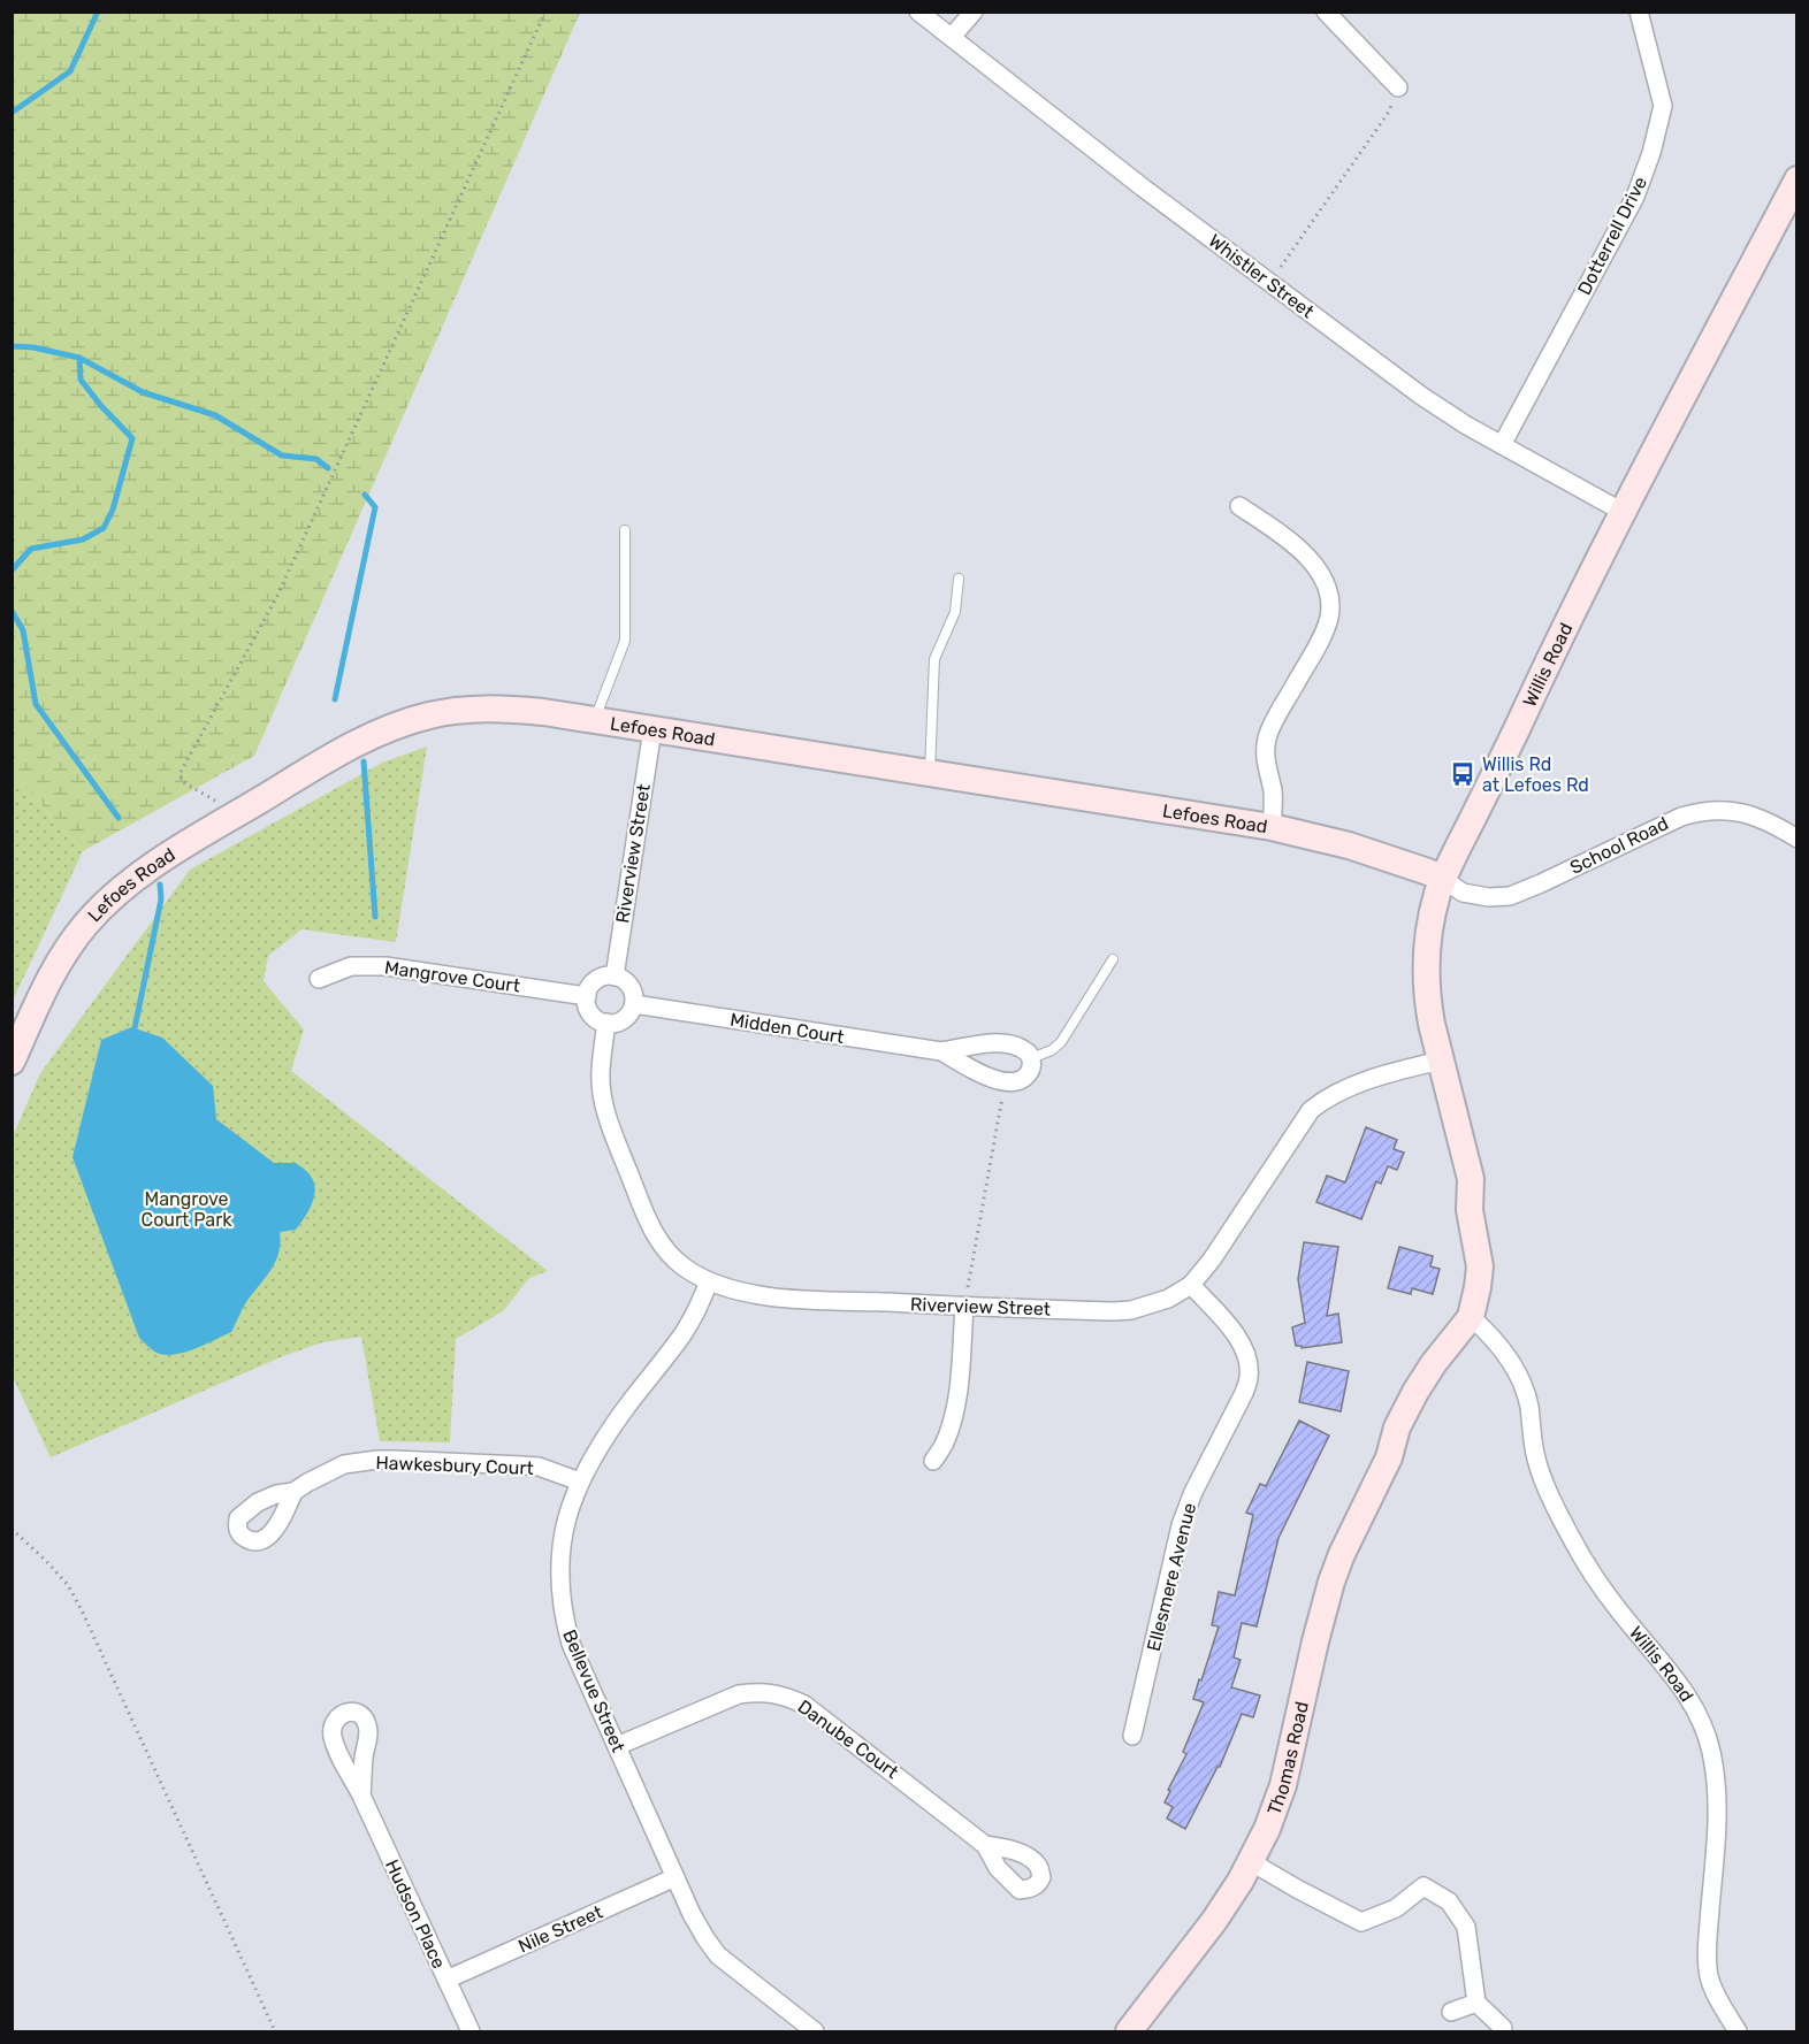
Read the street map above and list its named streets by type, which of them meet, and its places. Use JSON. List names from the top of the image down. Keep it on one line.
{"streets":{"main road":["Willis Road","Lefoes Road","Thomas Road"],"street":["Dotterrell Drive","Whistler Street","School Road","Riverview Street","Mangrove Court","Midden Court","Hawkesbury Court","Ellesmere Avenue","Bellevue Street","Danube Court","Hudson Place","Nile Street"]},"crossings":[["Dotterrell Drive","Whistler Street"],["Whistler Street","Willis Road"],["Willis Road","Lefoes Road"],["Willis Road","School Road"],["Willis Road","Riverview Street"],["Willis Road","Thomas Road"],["Lefoes Road","School Road"],["Lefoes Road","Riverview Street"],["Riverview Street","Mangrove Court"],["Riverview Street","Midden Court"],["Riverview Street","Ellesmere Avenue"],["Riverview Street","Bellevue Street"],["Mangrove Court","Midden Court"],["Hawkesbury Court","Bellevue Street"],["Bellevue Street","Danube Court"],["Bellevue Street","Nile Street"],["Hudson Place","Nile Street"]],"parks":["Mangrove Court Park"],"places":{"bus stop":["Willis Rd at Lefoes Rd"]}}
